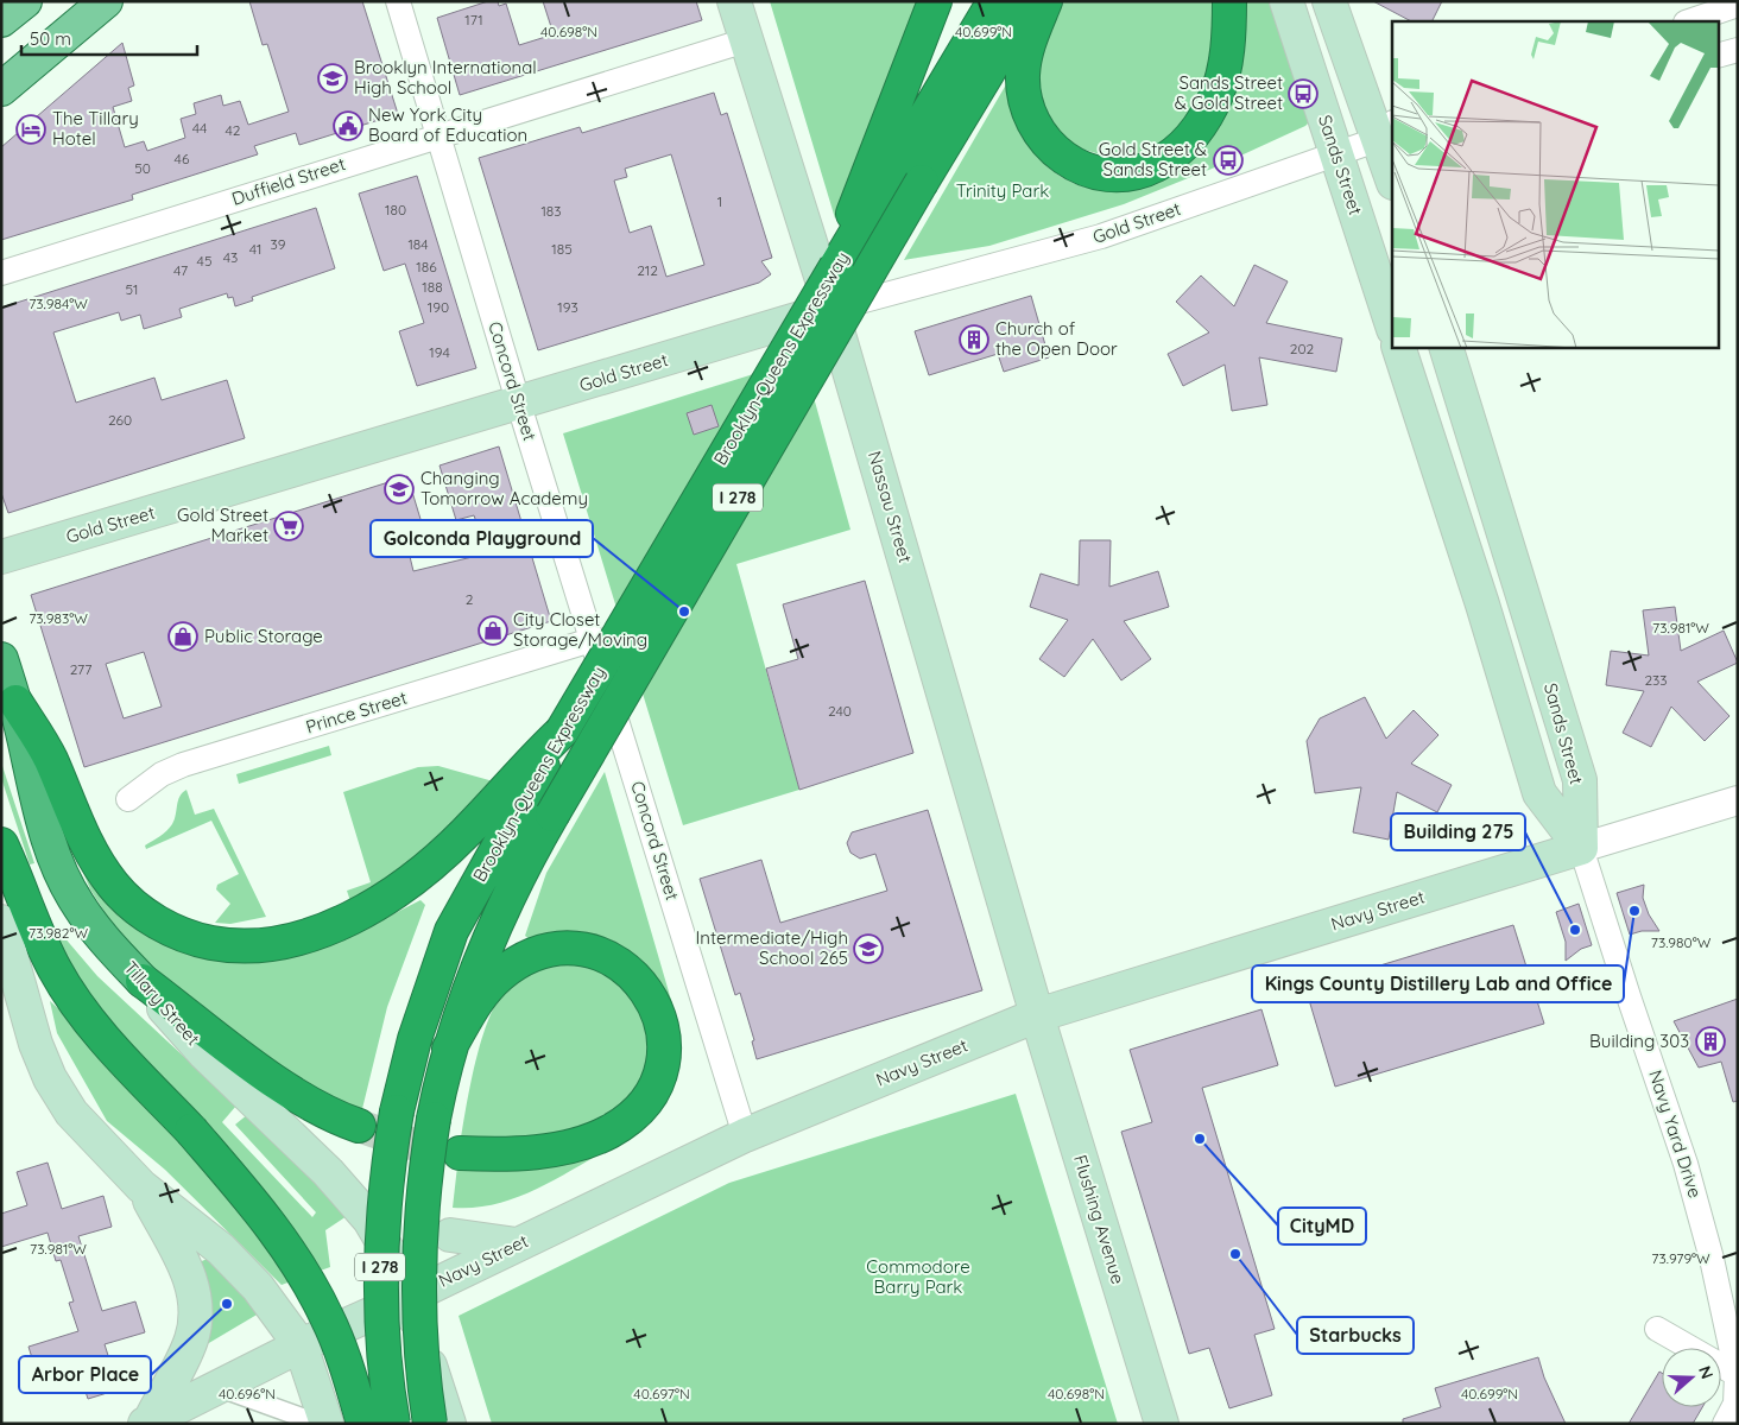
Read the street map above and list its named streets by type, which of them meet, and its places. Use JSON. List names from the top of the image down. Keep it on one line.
{"streets":{"highway":["Brooklyn-Queens Expressway","I 278","Tillary Street"],"main road":["Sands Street","Gold Street","Nassau Street","Navy Street","Flushing Avenue"],"street":["Duffield Street","Concord Street","Prince Street","Navy Yard Drive"]},"crossings":[["Sands Street","Gold Street"],["Sands Street","Navy Street"],["Sands Street","Navy Yard Drive"],["Duffield Street","Concord Street"],["Duffield Street","Nassau Street"],["Gold Street","Concord Street"],["Gold Street","Nassau Street"],["Concord Street","Prince Street"],["Concord Street","Navy Street"],["Nassau Street","Navy Street"],["Nassau Street","Flushing Avenue"],["Navy Street","Tillary Street"],["Navy Street","Navy Yard Drive"],["Navy Street","Flushing Avenue"]],"parks":["Trinity Park","Commodore Barry Park"],"places":{"school or university":["Brooklyn International High School","Changing Tomorrow Academy","Intermediate/High School 265"],"bus stop":["Sands Street & Gold Street","Gold Street & Sands Street"],"public building":["New York City Board of Education"],"hotel":["The Tillary Hotel"],"building":["Church of the Open Door","Building 303"],"supermarket":["Gold Street Market"],"other":["Golconda Playground","Kings County Distillery Lab and Office","Building 275","CityMD","Starbucks","Arbor Place"],"shop":["City Closet Storage/Moving","Public Storage"]},"house_numbers":["171","44","42","46","50","1","180","183","39","184","41","185","43","45","186","47","212","188","51","190","193","202","194","260","2","277","233","240"],"scale_bar":"50 m","north":"right","coordinates":["40.698°N","40.699°N","73.984°W","73.983°W","73.981°W","73.982°W","73.980°W","73.979°W","40.696°N","40.697°N"]}
